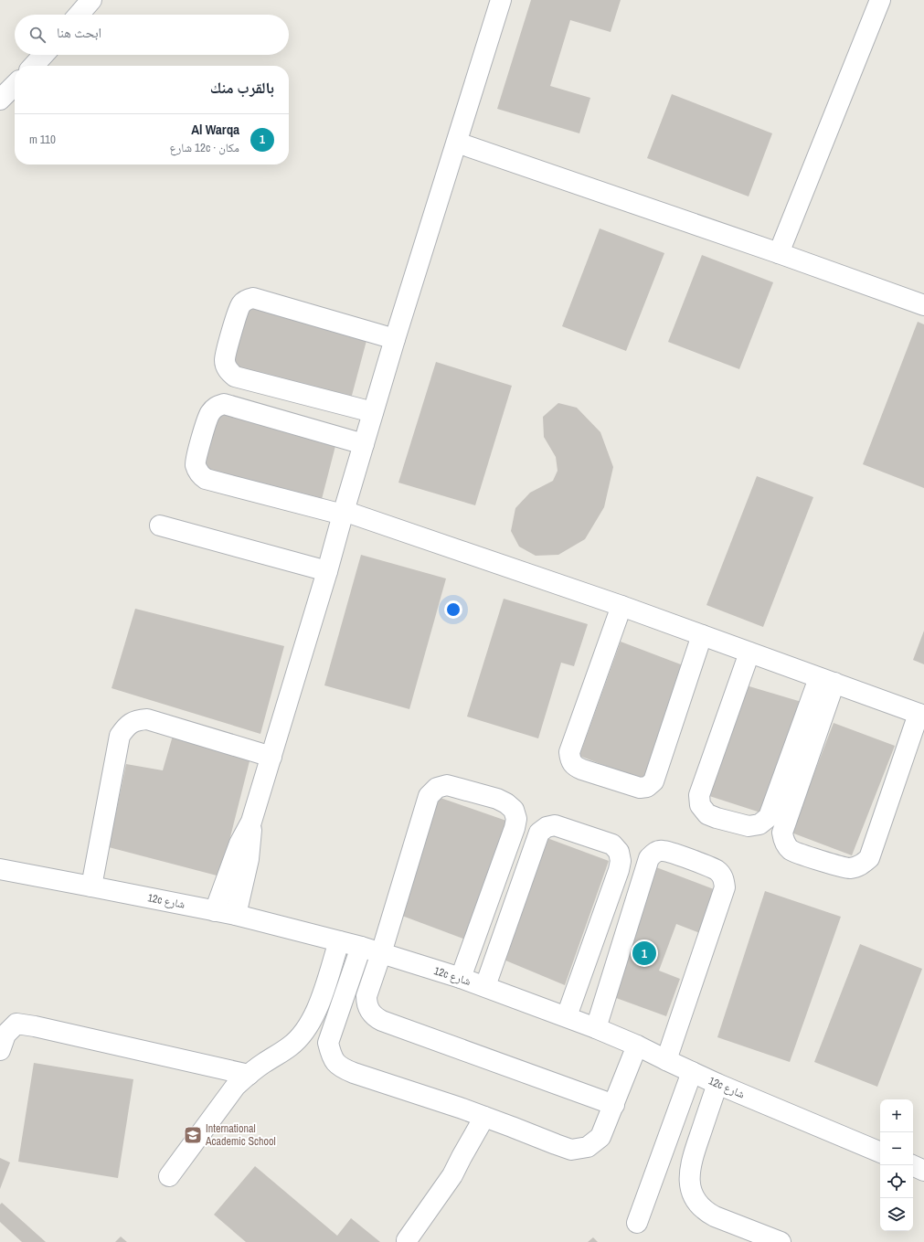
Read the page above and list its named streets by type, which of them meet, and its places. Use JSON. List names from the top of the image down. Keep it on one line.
{"streets":{"street":["12c شارع"]},"places":{"school or university":["International Academic School"]},"page":{"search":"ابحث هنا","heading":"بالقرب منك","list":[{"mark":"1","name":"Al Warqa","note":"مكان · 12c شارع","value":"110 m"}],"pins":"1","map_buttons":["+","−"]}}
